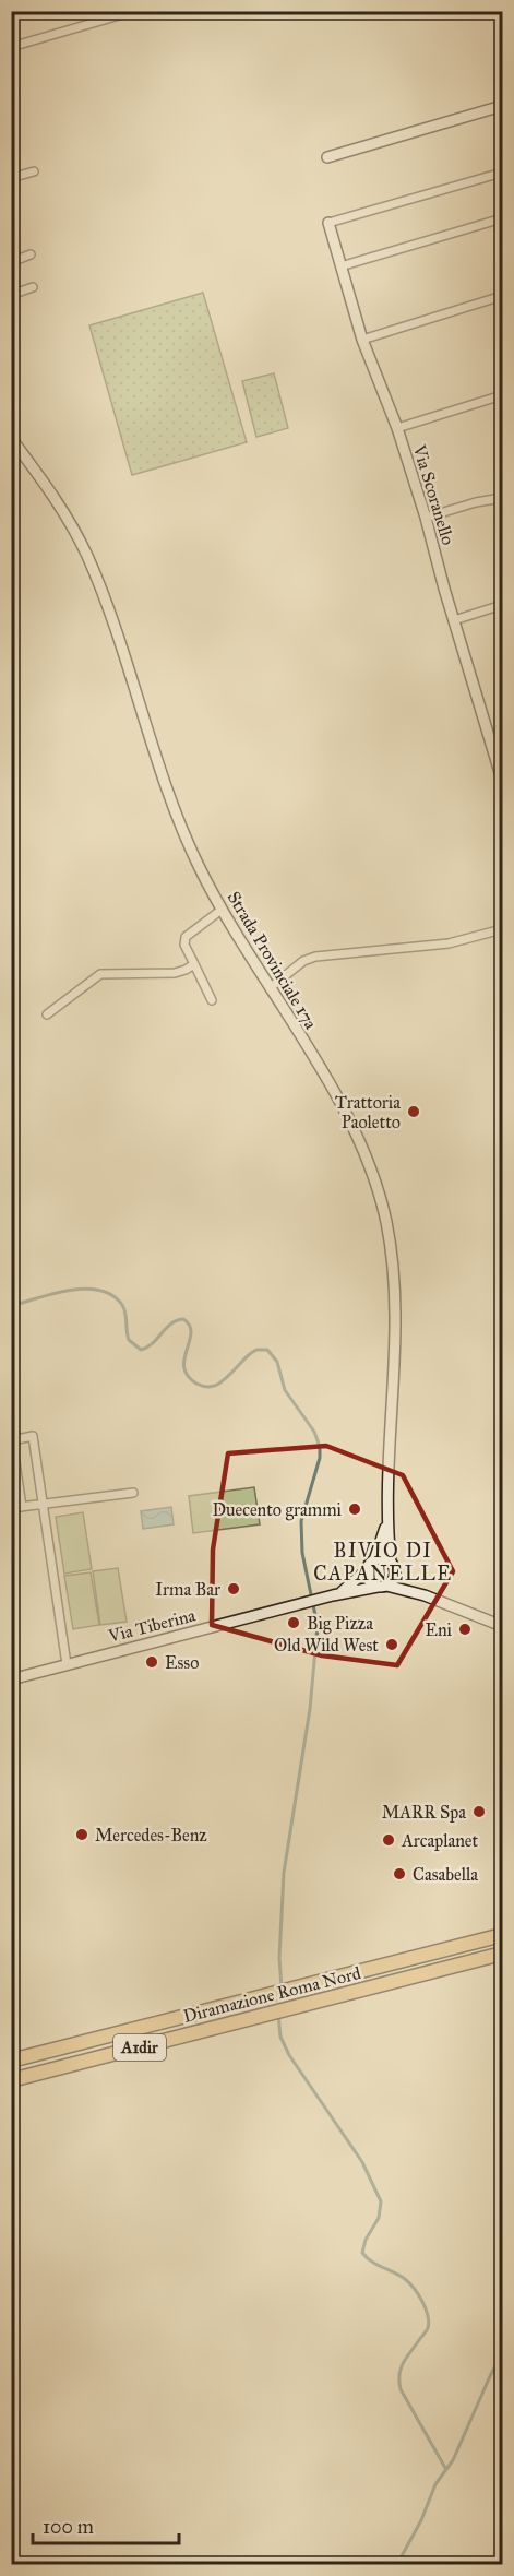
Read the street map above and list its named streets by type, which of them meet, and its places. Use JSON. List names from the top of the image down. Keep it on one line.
{"streets":{"highway":["Diramazione Roma Nord","A1dir"],"main road":["Via Scoranello","Strada Provinciale 17a","Via Tiberina"]},"districts":["BIVIO DI CAPANELLE"],"places":["Trattoria Paoletto","Duecento grammi","Irma Bar","Big Pizza","Eni","Old Wild West","Esso","MARR Spa","Mercedes-Benz","Arcaplanet","Casabella"],"scale_bar":"100 m"}
